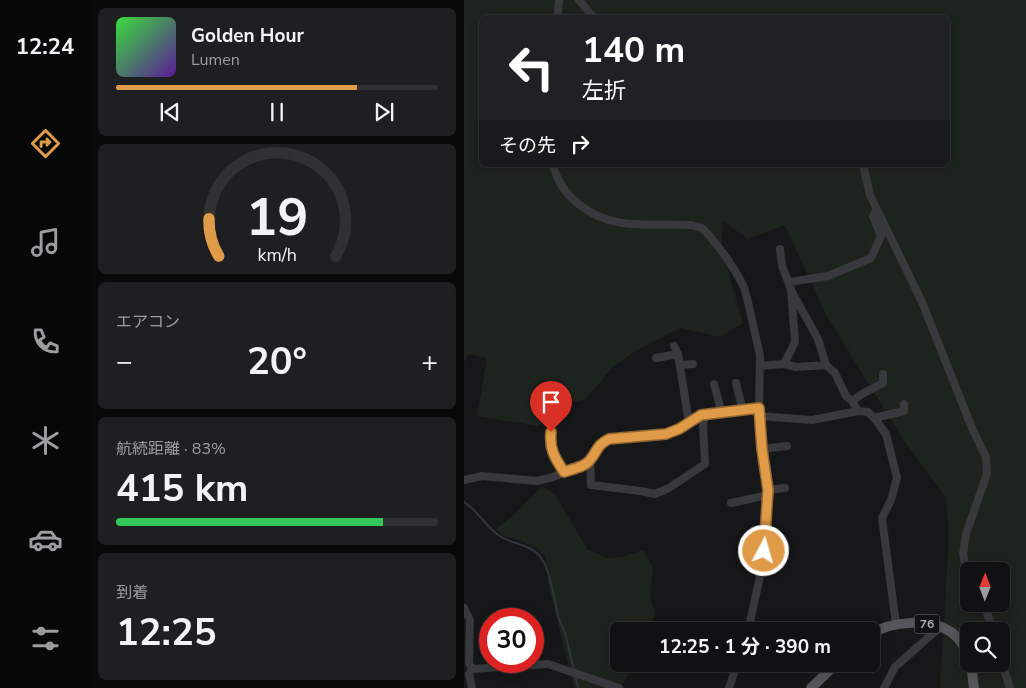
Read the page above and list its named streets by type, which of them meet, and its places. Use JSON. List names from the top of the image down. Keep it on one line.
{"streets":{"main road":["76"]},"north":"top","page":{"tabs":"12:24","turn":["140 m","左折"],"song":["Golden Hour","Lumen"],"then":"その先","tile":["エアコン",["航続距離 · 83%","415 km"],["到着","12:25"]],"heat":["−","20°","+"],"limit":"30","trip":"12:25 · 1 分 · 390 m","gauge":["19","km/h"]}}
